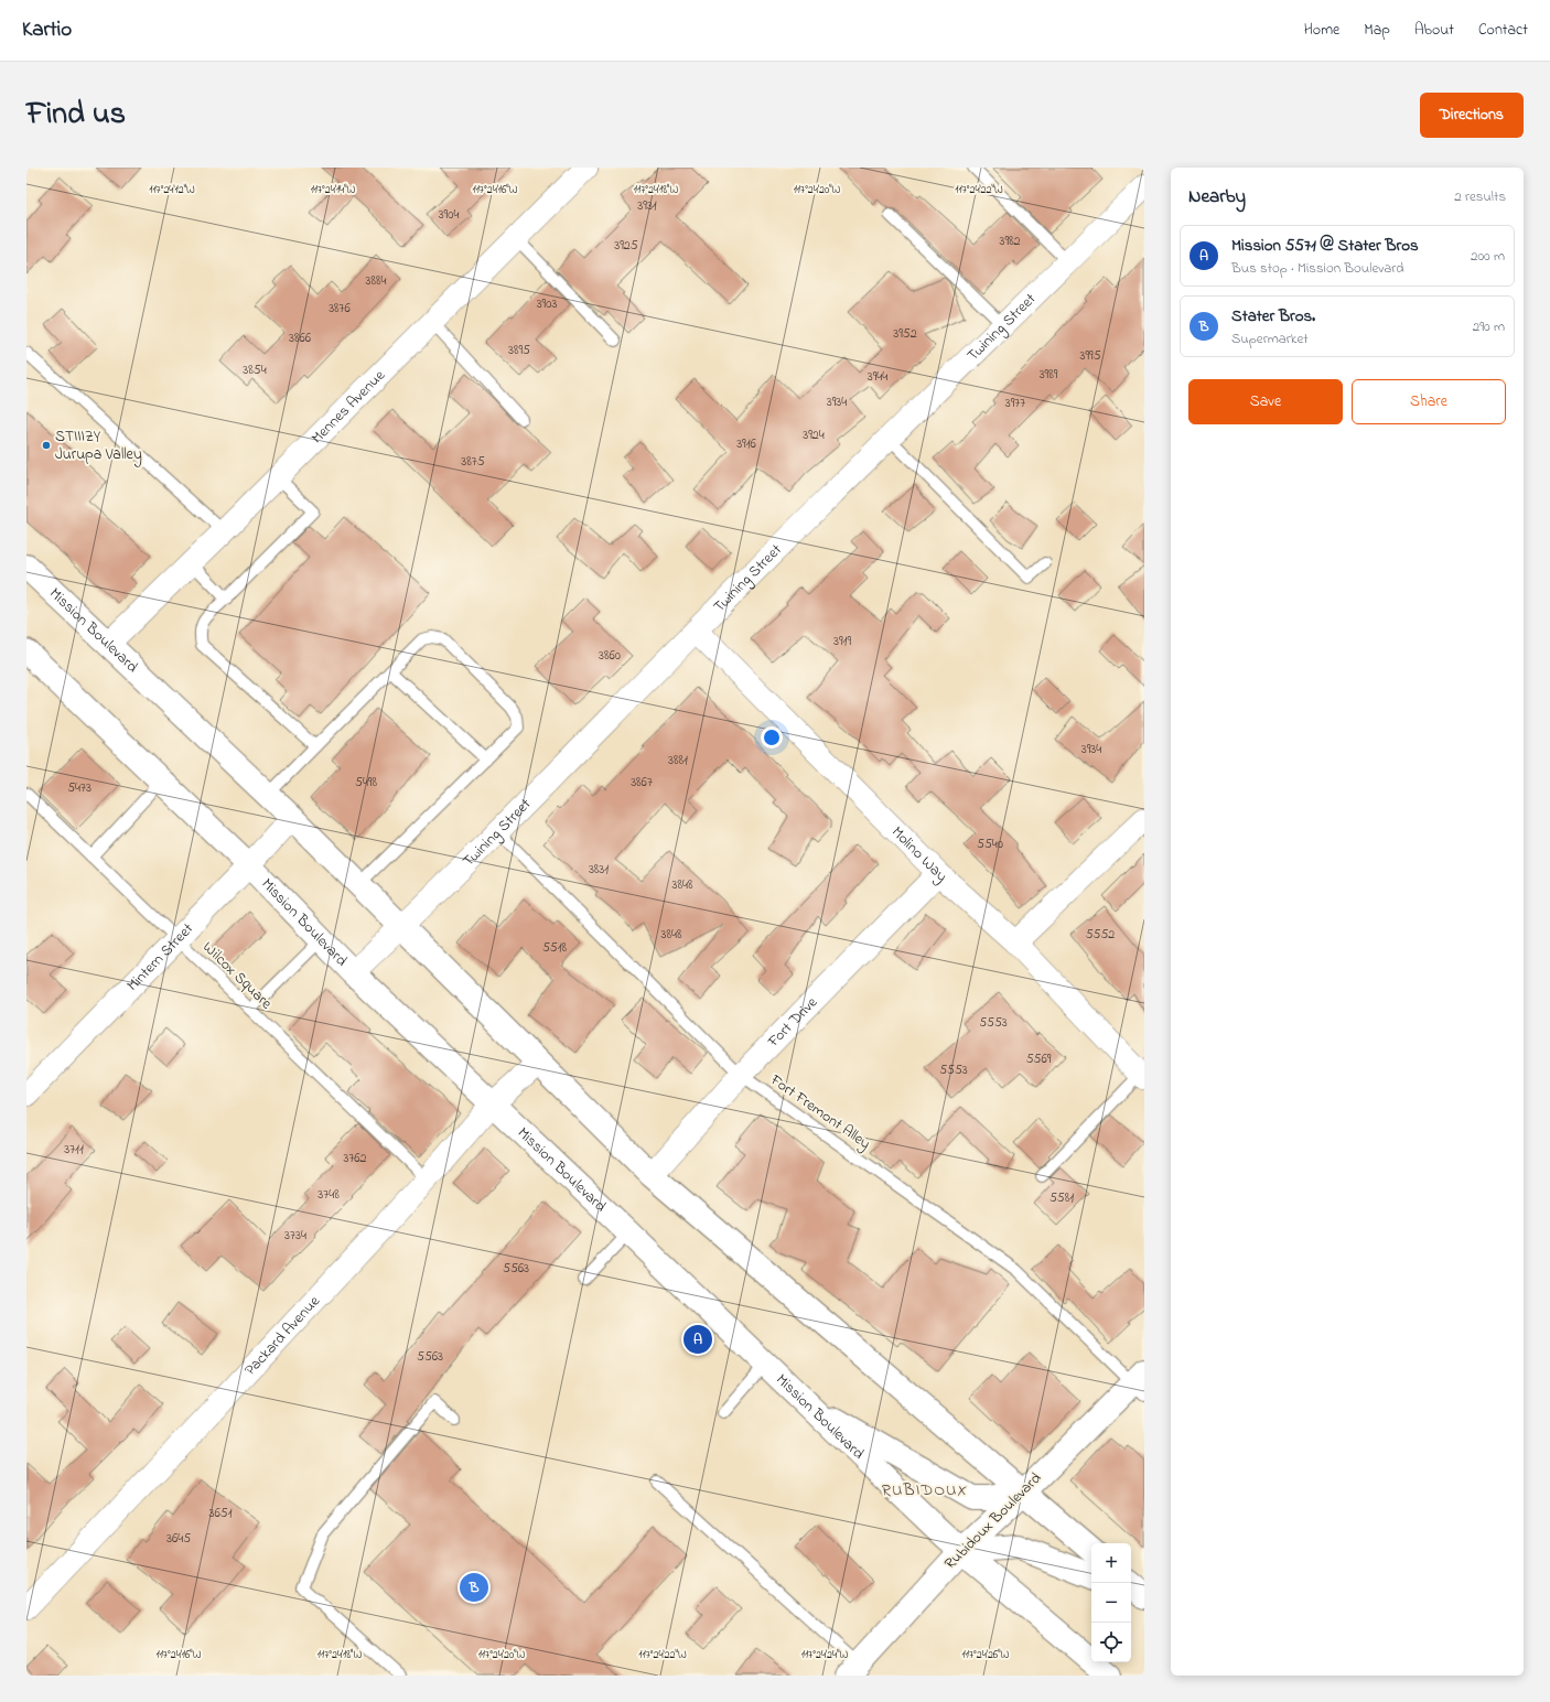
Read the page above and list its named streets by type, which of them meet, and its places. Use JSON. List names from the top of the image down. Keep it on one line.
{"streets":{"main road":["Mission Boulevard","Rubidoux Boulevard"],"street":["Twining Street","Mennes Avenue","Molino Way","Mintern Street","Fort Drive","Packard Avenue"],"lane":["Wilcox Square","Fort Fremont Alley"]},"crossings":[["Twining Street","Mission Boulevard"],["Twining Street","Molino Way"],["Twining Street","Fort Fremont Alley"],["Mennes Avenue","Mission Boulevard"],["Mission Boulevard","Mintern Street"],["Mission Boulevard","Fort Drive"],["Mission Boulevard","Packard Avenue"],["Mission Boulevard","Rubidoux Boulevard"],["Molino Way","Fort Drive"],["Mintern Street","Wilcox Square"],["Wilcox Square","Packard Avenue"],["Fort Drive","Fort Fremont Alley"],["Fort Fremont Alley","Rubidoux Boulevard"]],"districts":["RUBIDOUX"],"places":["STIIIZY Jurupa Valley"],"house_numbers":["3931","3904","3982","3925","3884","3903","3876","3952","3866","3895","3995","3854","3989","3944","3934","3977","3924","3916","3875","3919","3860","3934","3881","5498","3867","5473","5540","3831","3848","3848","5552","5518","5553","5569","5553","3711","3762","3748","5581","3734","5563","5563","3651","3645"],"page":{"header":"Kartio","nav":["Home","Map","About","Contact"],"title":"Find us","buttons":["Directions",["Save","Share"]],"heading":["Nearby","2 results"],"list":[{"mark":"A","name":"Mission 5571 @ Stater Bros","note":"Bus stop · Mission Boulevard","value":"200 m"},{"mark":"B","name":"Stater Bros.","note":"Supermarket","value":"290 m"}],"pins":["A","B"],"map_buttons":["+","−"]},"coordinates":["117°24'12\"W","117°24'14\"W","117°24'16\"W","117°24'18\"W","117°24'20\"W","117°24'22\"W","117°24'24\"W","117°24'26\"W"]}
